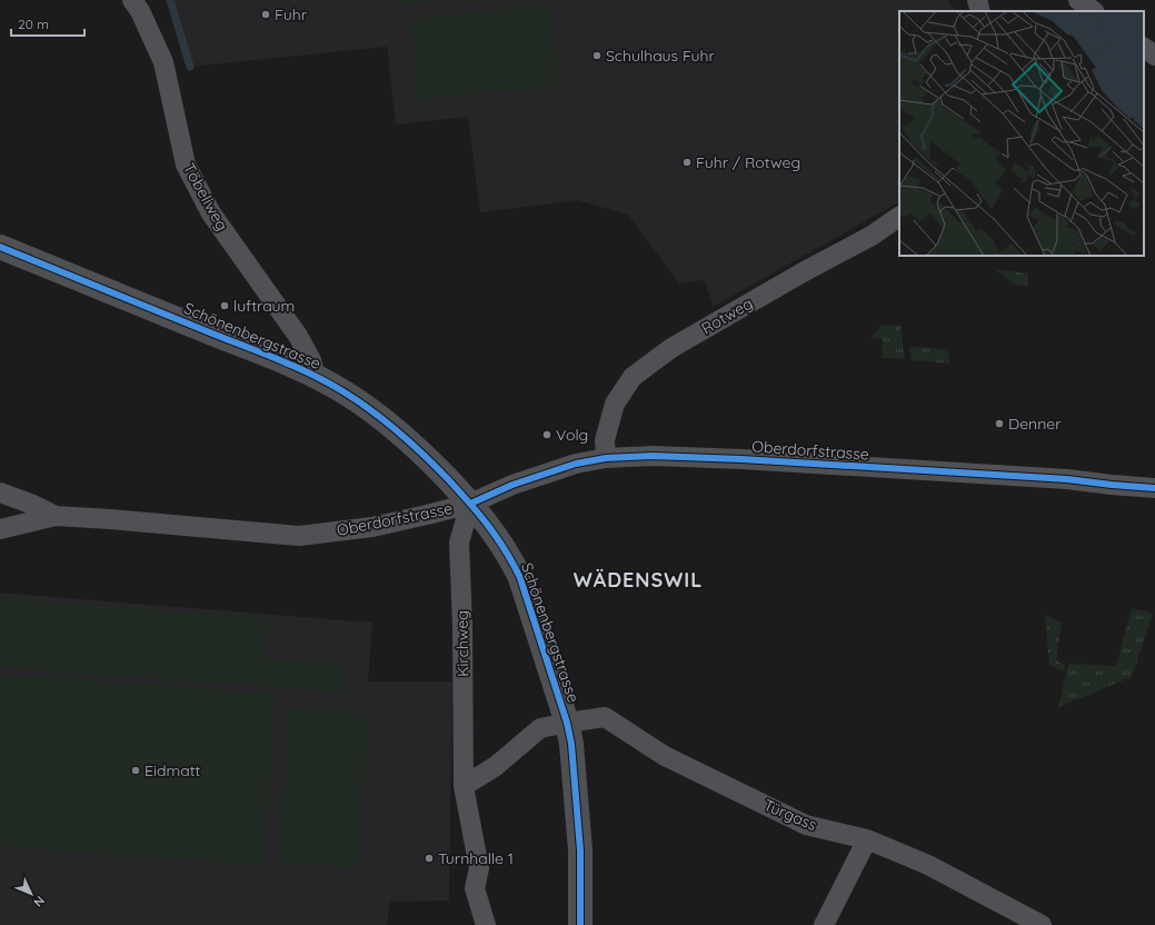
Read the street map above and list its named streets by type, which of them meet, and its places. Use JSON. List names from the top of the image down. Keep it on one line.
{"streets":{"street":["Töbeliweg","Rotweg","Schönenbergstrasse","Oberdorfstrasse","Kirchweg","Türgass"]},"crossings":[["Töbeliweg","Schönenbergstrasse"],["Rotweg","Oberdorfstrasse"],["Schönenbergstrasse","Oberdorfstrasse"],["Schönenbergstrasse","Kirchweg"],["Schönenbergstrasse","Türgass"],["Oberdorfstrasse","Kirchweg"]],"districts":["WÄDENSWIL"],"places":["Fuhr","Schulhaus Fuhr","Fuhr / Rotweg","luftraum","Denner","Volg","Eidmatt","Turnhalle 1"],"scale_bar":"20 m","north":"bottom right"}
